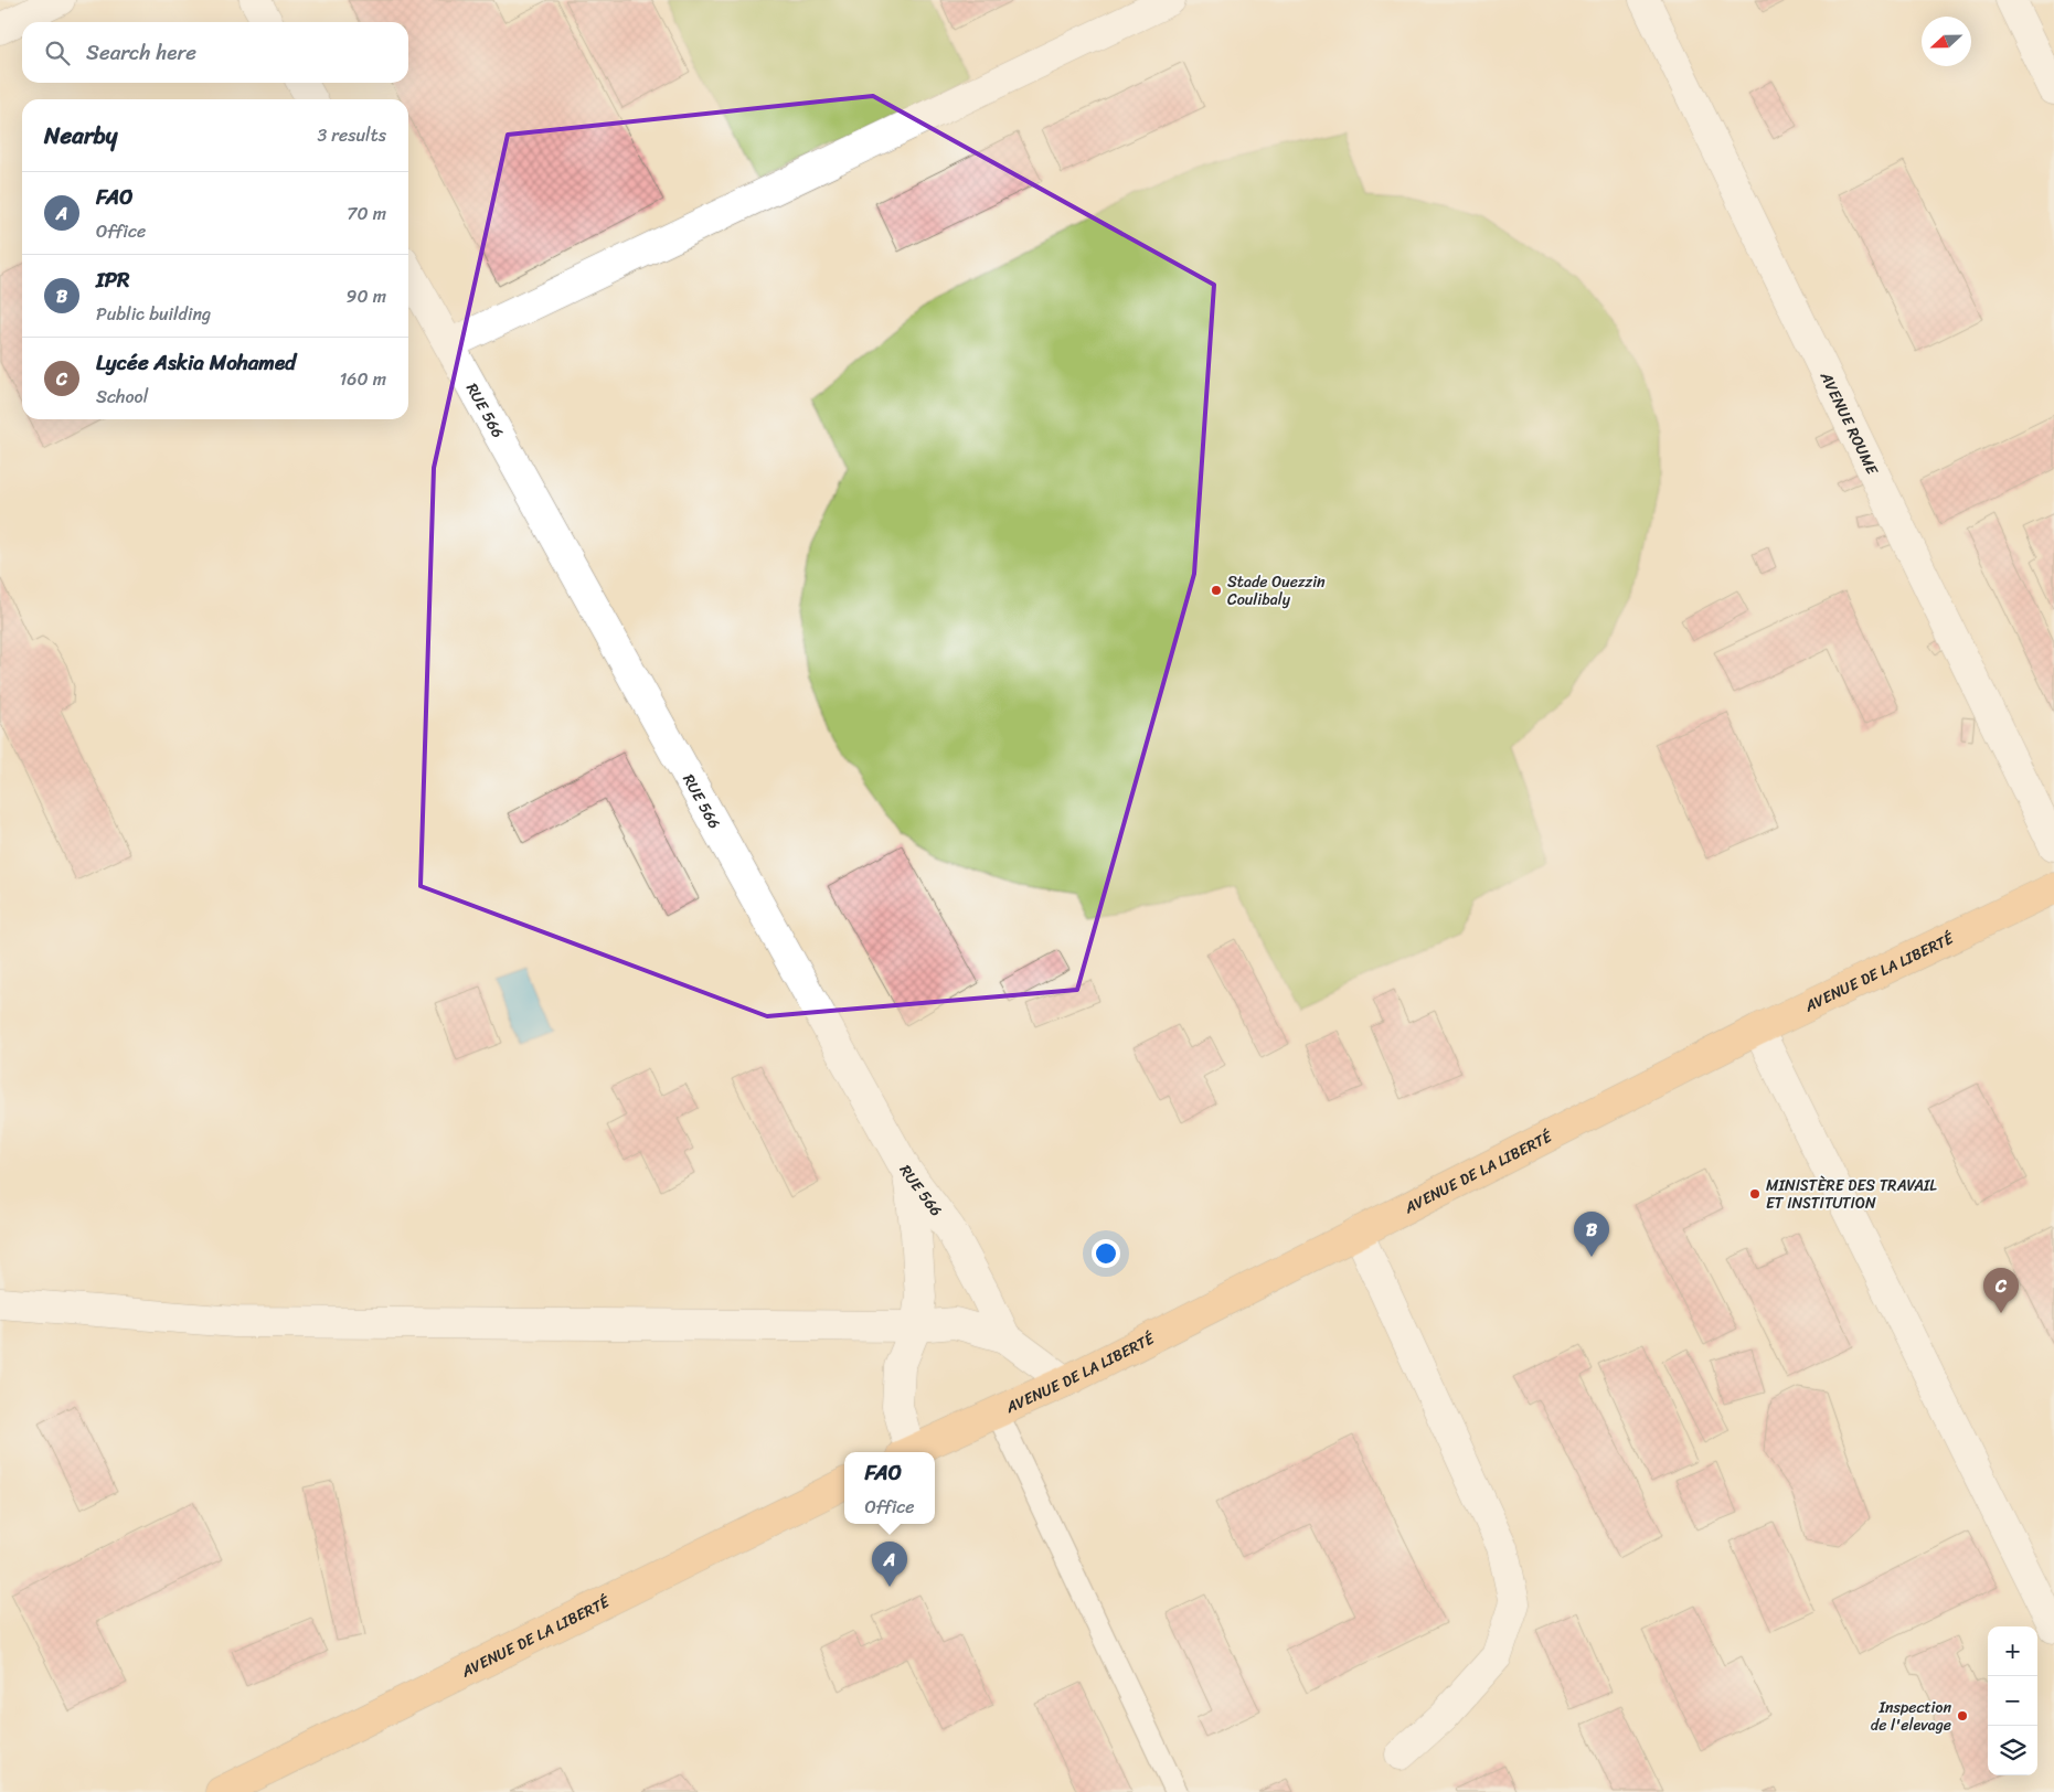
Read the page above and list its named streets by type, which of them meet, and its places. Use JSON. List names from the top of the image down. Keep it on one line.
{"streets":{"main road":["AVENUE DE LA LIBERTÉ"],"street":["RUE 566","AVENUE ROUME"]},"places":["Stade Ouezzin Coulibaly","MINISTÈRE DES TRAVAIL ET INSTITUTION","Inspection de l'elevage"],"north":"left","page":{"search":"Search here","heading":["Nearby","3 results"],"list":[{"mark":"A","name":"FAO","note":"Office","value":"70 m"},{"mark":"B","name":"IPR","note":"Public building","value":"90 m"},{"mark":"C","name":"Lycée Askia Mohamed","note":"School","value":"160 m"}],"pins":["B","C","A"],"popup":["FAO","Office"],"map_buttons":["+","−"]}}
